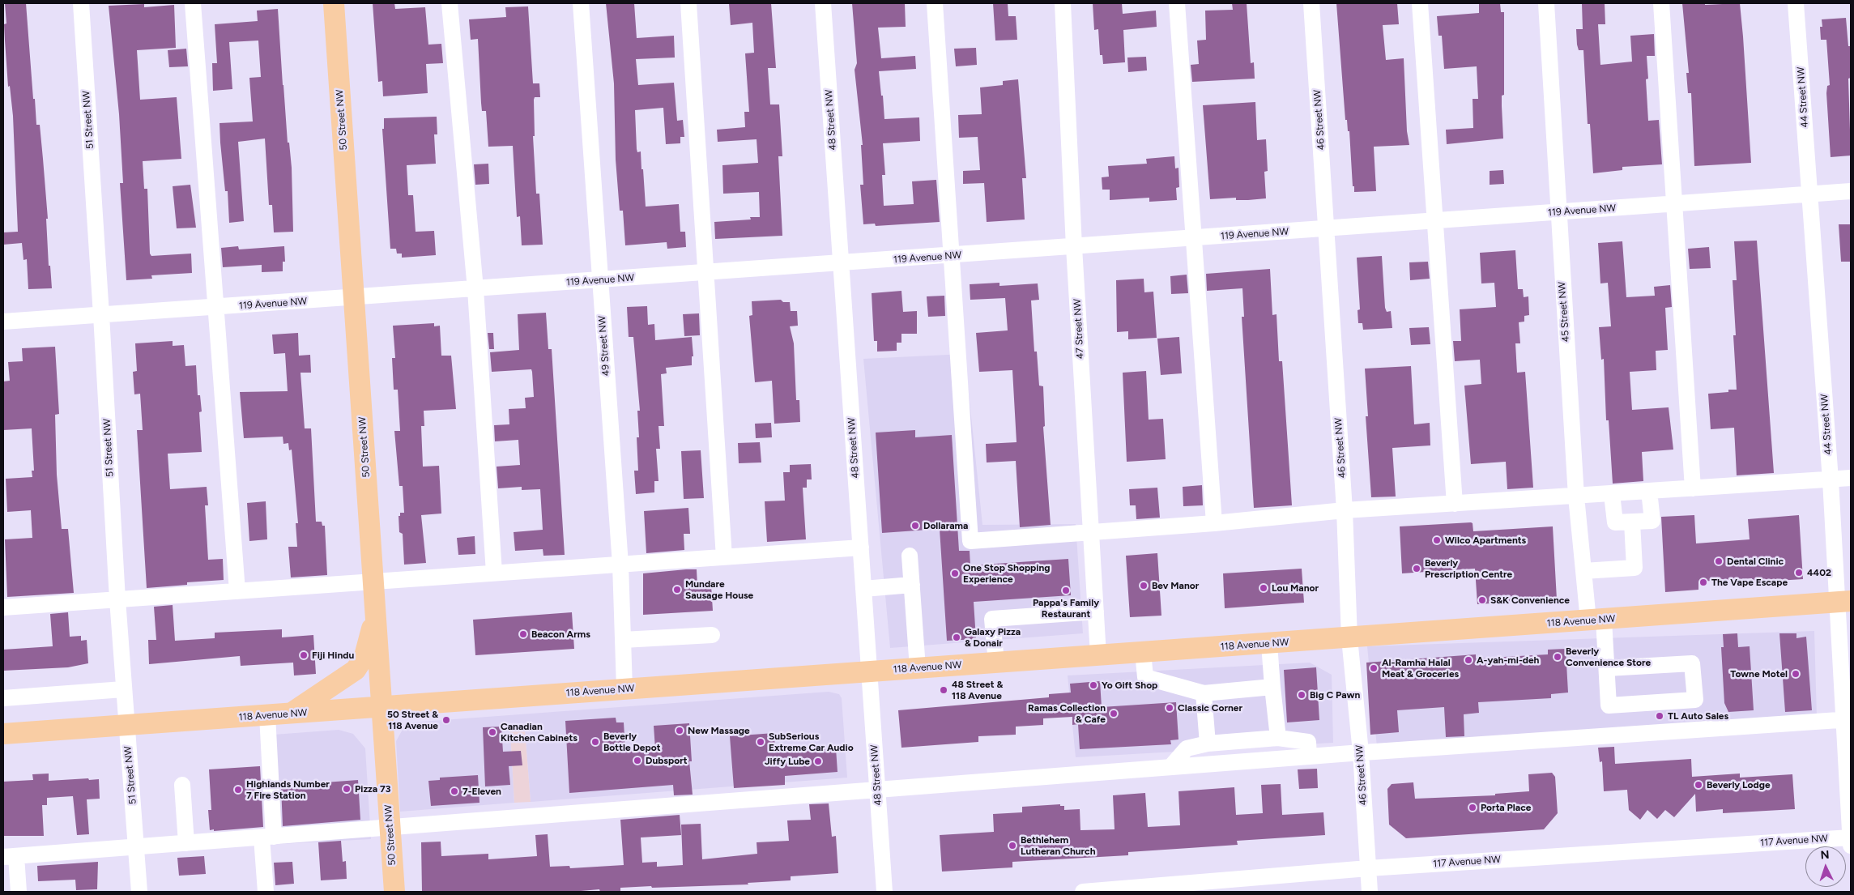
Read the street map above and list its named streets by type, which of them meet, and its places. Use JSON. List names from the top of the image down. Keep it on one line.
{"streets":{"main road":["50 Street NW","118 Avenue NW"],"street":["44 Street NW","51 Street NW","48 Street NW","46 Street NW","119 Avenue NW","45 Street NW","47 Street NW","49 Street NW","117 Avenue NW"]},"crossings":[["44 Street NW","119 Avenue NW"],["44 Street NW","118 Avenue NW"],["44 Street NW","117 Avenue NW"],["51 Street NW","119 Avenue NW"],["51 Street NW","118 Avenue NW"],["50 Street NW","119 Avenue NW"],["50 Street NW","118 Avenue NW"],["48 Street NW","119 Avenue NW"],["48 Street NW","118 Avenue NW"],["46 Street NW","119 Avenue NW"],["46 Street NW","118 Avenue NW"],["46 Street NW","117 Avenue NW"],["119 Avenue NW","45 Street NW"],["119 Avenue NW","47 Street NW"],["119 Avenue NW","49 Street NW"],["45 Street NW","118 Avenue NW"],["47 Street NW","118 Avenue NW"],["49 Street NW","118 Avenue NW"]],"places":["Dollarama","Wilco Apartments","Dental Clinic","Beverly Prescription Centre","4402","One Stop Shopping Experience","The Vape Escape","Bev Manor","Lou Manor","Mundare Sausage House","Pappa's Family Restaurant","S&K Convenience","Beacon Arms","Galaxy Pizza & Donair","Fiji Hindu","Beverly Convenience Store","A-yah-mi-deh","Al-Ramha Halal Meat & Groceries","Towne Motel","Yo Gift Shop","48 Street & 118 Avenue","Big C Pawn","Classic Corner","Ramas Collection & Cafe","TL Auto Sales","50 Street & 118 Avenue","New Massage","Canadian Kitchen Cabinets","Beverly Bottle Depot","SubSerious Extreme Car Audio","Dubsport","Jiffy Lube","Beverly Lodge","Pizza 73","Highlands Number 7 Fire Station","7-Eleven","Porta Place","Bethlehem Lutheran Church"],"north":"top"}
